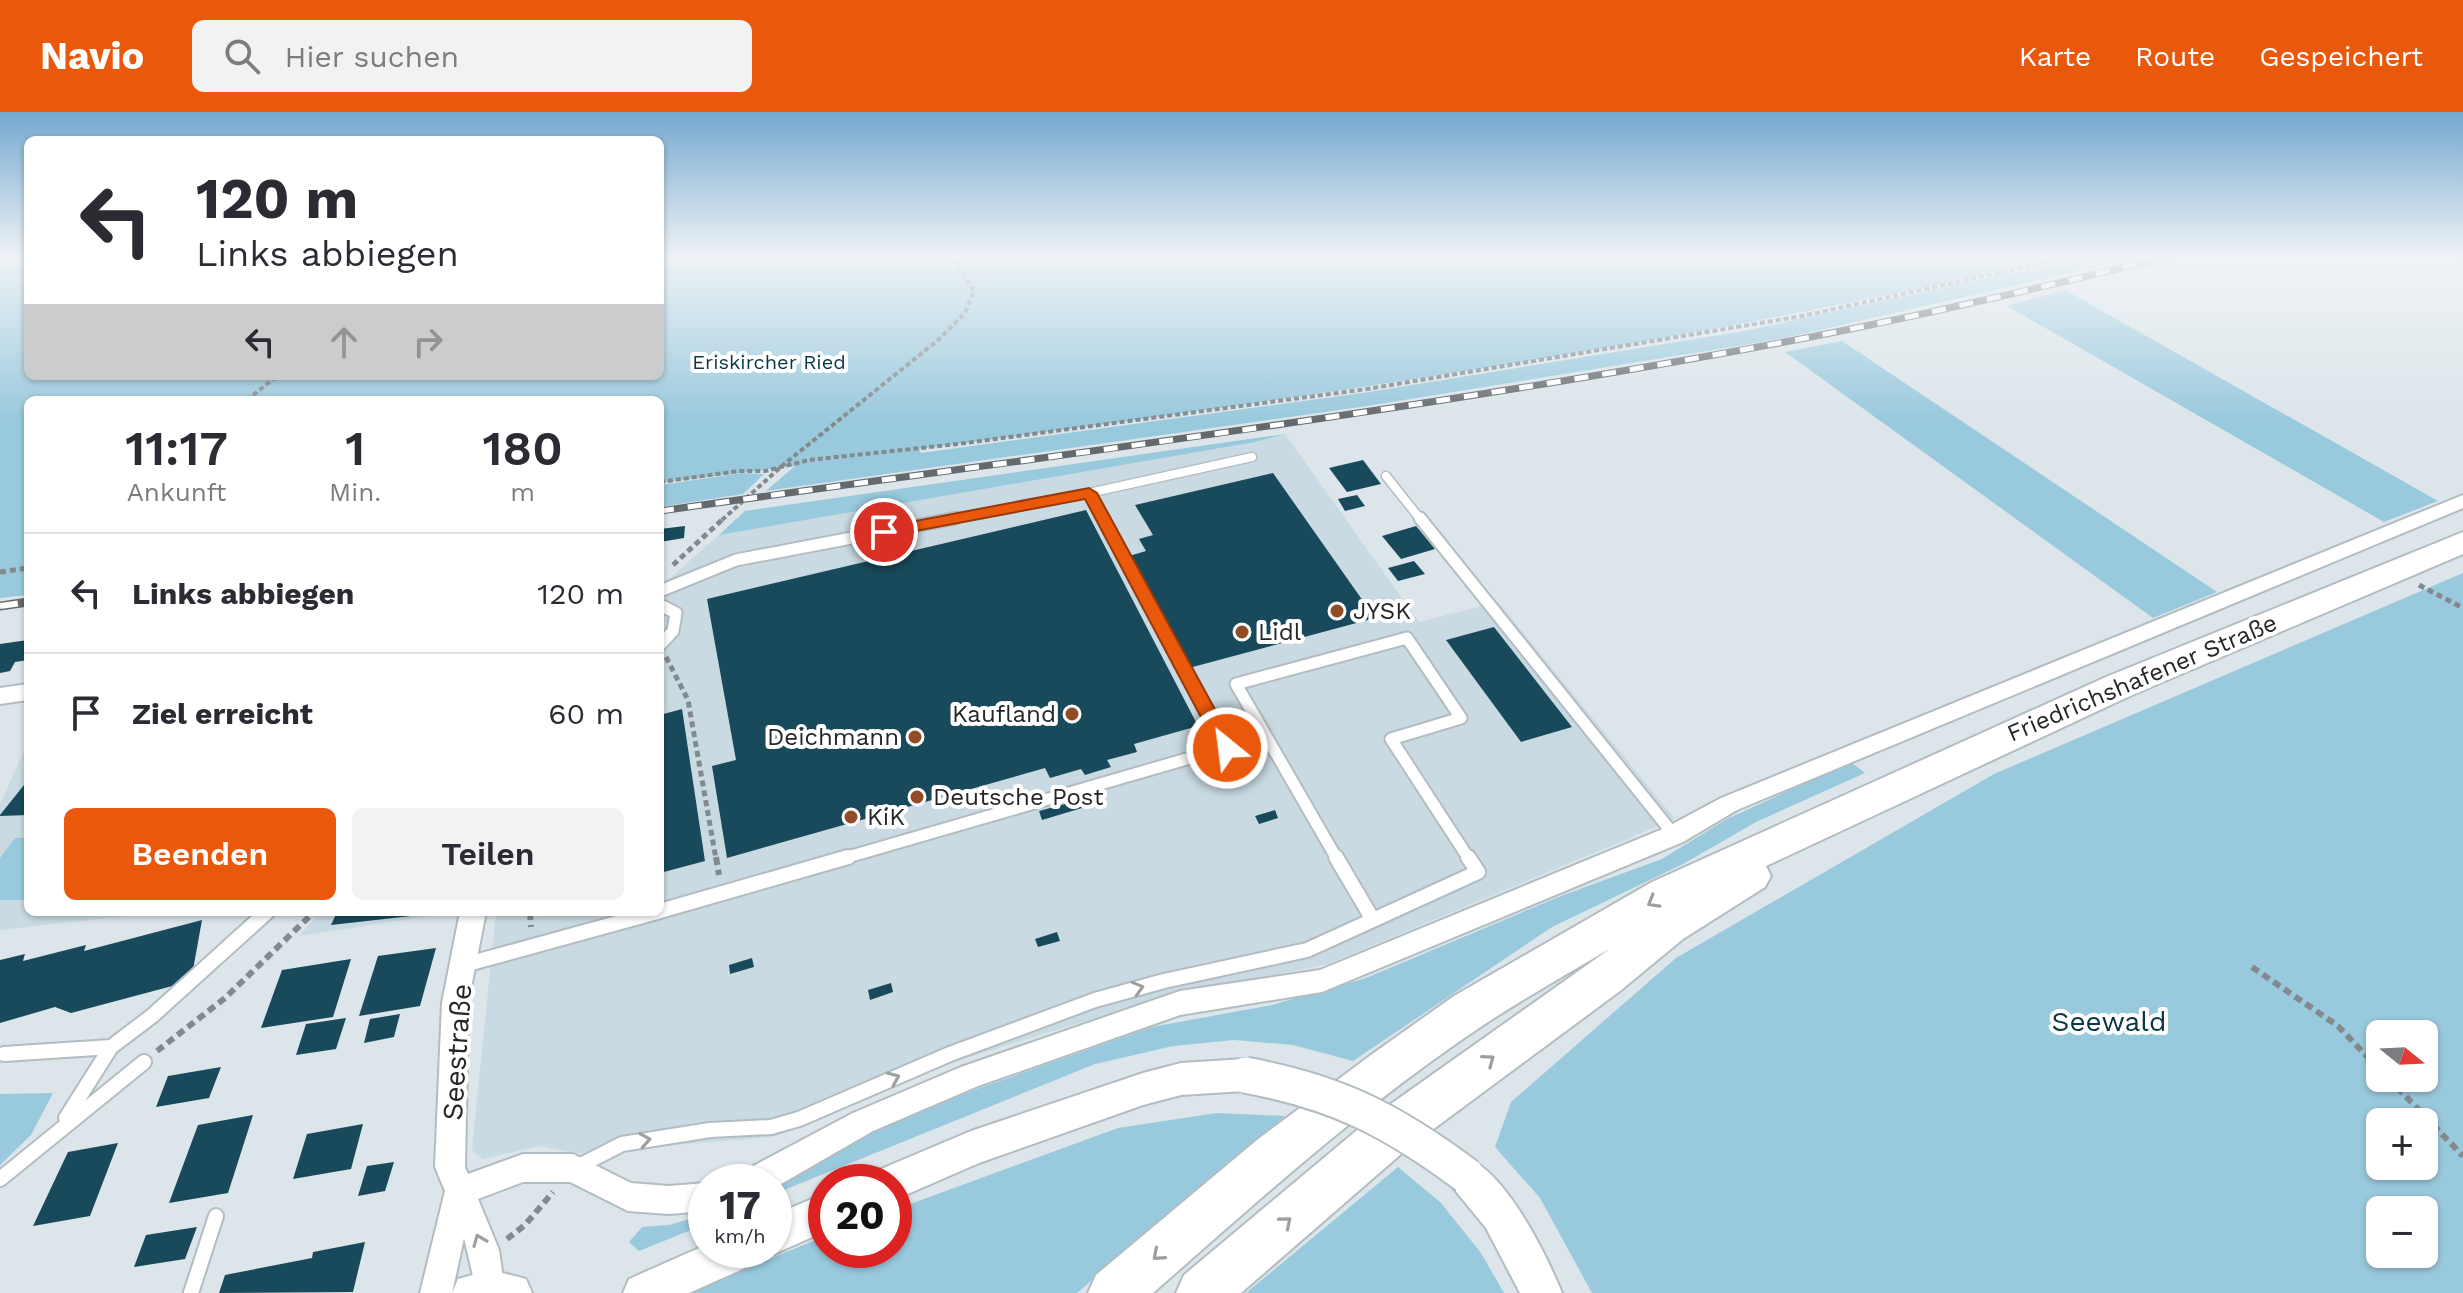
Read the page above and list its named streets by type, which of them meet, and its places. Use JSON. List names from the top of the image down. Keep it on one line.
{"streets":{"main road":["Friedrichshafener Straße"],"street":["Seestraße"]},"parks":["Eriskircher Ried","Seewald"],"places":["JYSK","Lidl","Kaufland","Deichmann","Deutsche Post","KiK"],"north":"right","page":{"header":"Navio","search":"Hier suchen","nav":["Karte","Route","Gespeichert"],"turn":["120 m","Links abbiegen"],"eta":["11:17","Ankunft","1","Min.","180","m"],"list":[{"name":"Links abbiegen","value":"120 m"},{"name":"Ziel erreicht","value":"60 m"}],"buttons":["Beenden","Teilen"],"map_buttons":["+","−"],"speed":"17 km/h","limit":"20"}}
